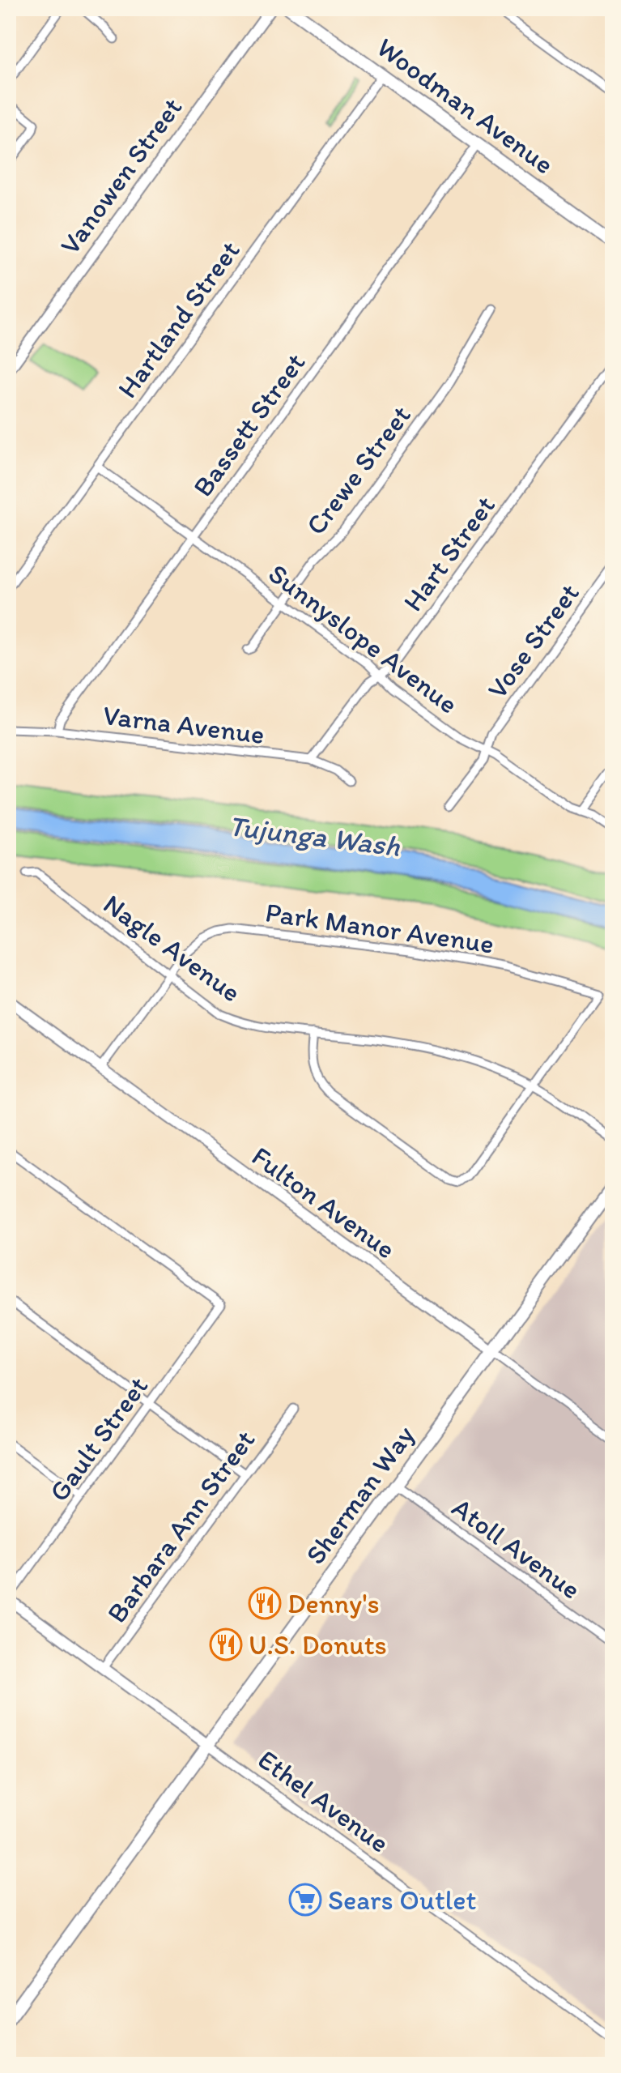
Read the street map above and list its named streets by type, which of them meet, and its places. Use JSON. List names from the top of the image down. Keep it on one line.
{"streets":{"main road":["Woodman Avenue","Sherman Way"],"street":["Vanowen Street","Hartland Street","Bassett Street","Crewe Street","Hart Street","Sunnyslope Avenue","Vose Street","Varna Avenue","Park Manor Avenue","Nagle Avenue","Fulton Avenue","Gault Street","Barbara Ann Street","Atoll Avenue","Ethel Avenue"]},"crossings":[["Woodman Avenue","Hartland Street"],["Woodman Avenue","Bassett Street"],["Hartland Street","Sunnyslope Avenue"],["Bassett Street","Sunnyslope Avenue"],["Bassett Street","Varna Avenue"],["Crewe Street","Sunnyslope Avenue"],["Hart Street","Sunnyslope Avenue"],["Hart Street","Varna Avenue"],["Sunnyslope Avenue","Vose Street"],["Park Manor Avenue","Nagle Avenue"],["Fulton Avenue","Sherman Way"],["Gault Street","Ethel Avenue"],["Sherman Way","Atoll Avenue"],["Sherman Way","Ethel Avenue"],["Barbara Ann Street","Ethel Avenue"]],"water":["Tujunga Wash"],"places":{"restaurant":["Denny's","U.S. Donuts"],"supermarket":["Sears Outlet"]}}
